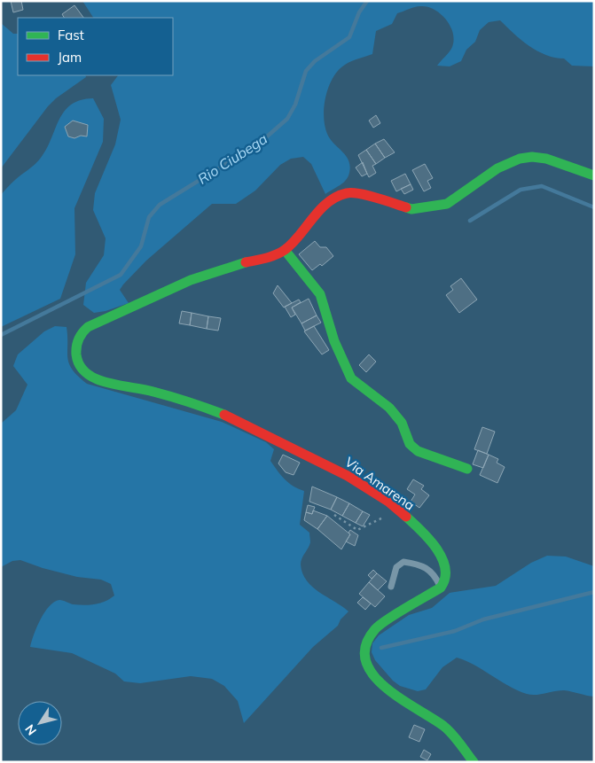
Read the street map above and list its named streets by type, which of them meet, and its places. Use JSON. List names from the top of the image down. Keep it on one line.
{"streets":{"street":["Via Amarena"]},"water":["Rio Ciubega"],"legend":["Fast","Jam"],"north":"bottom left"}
